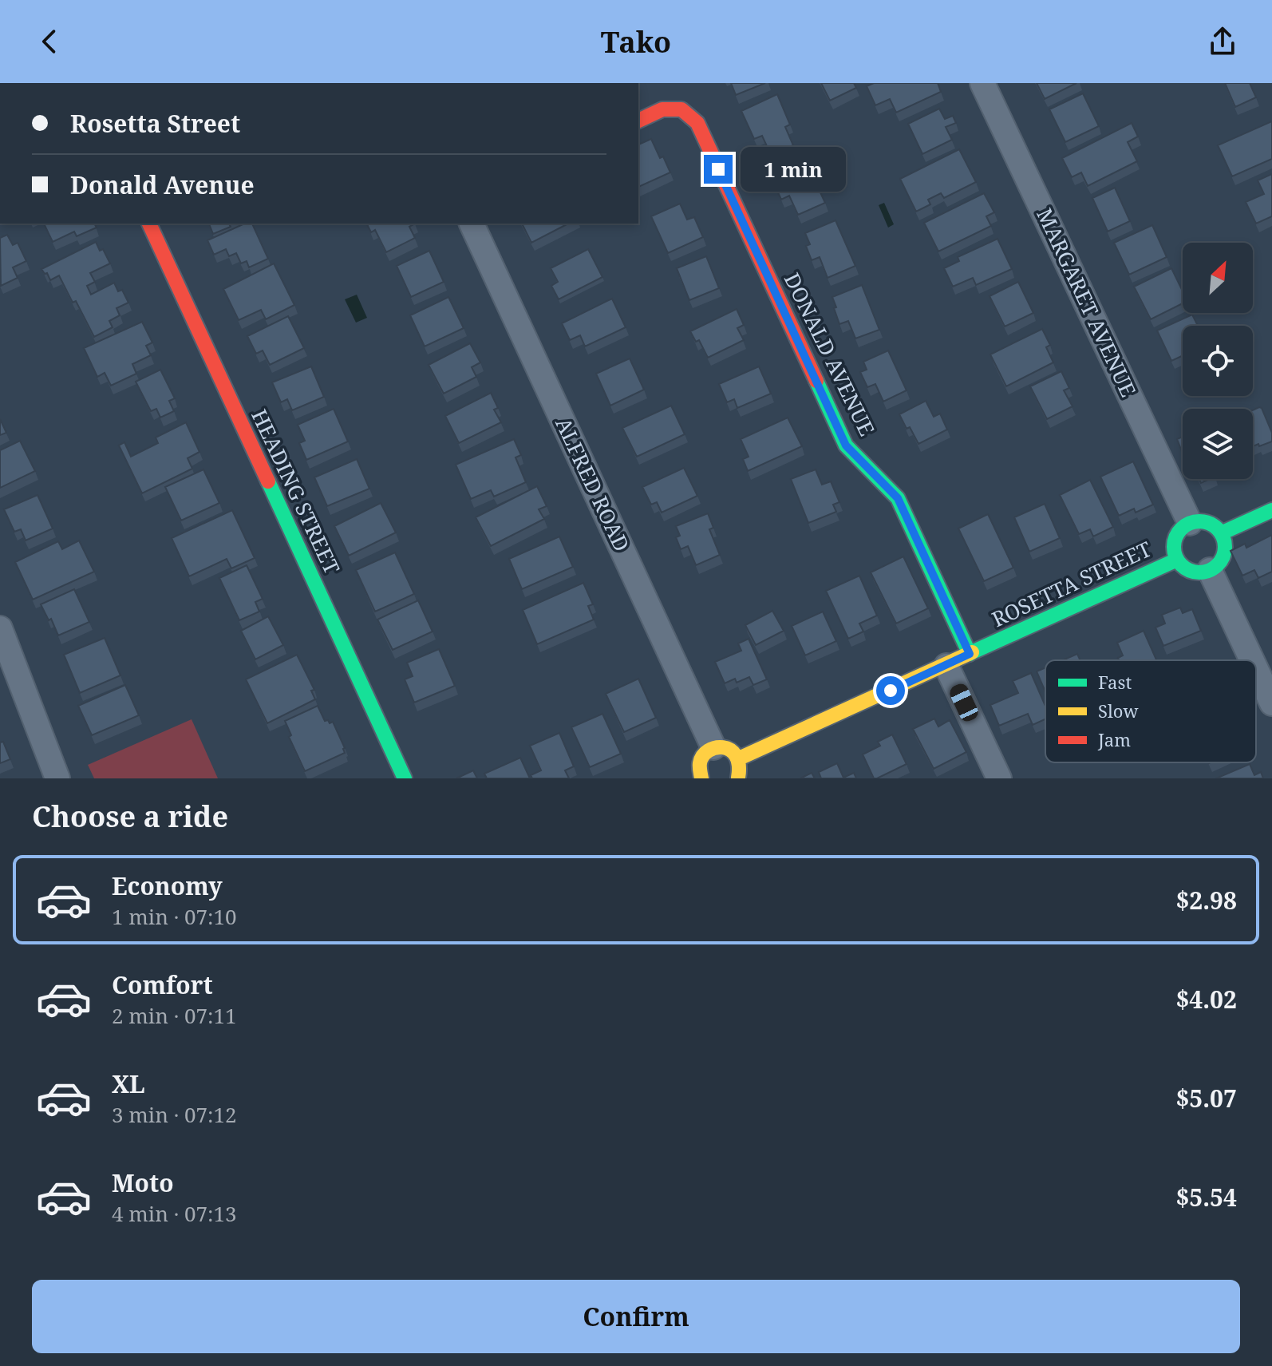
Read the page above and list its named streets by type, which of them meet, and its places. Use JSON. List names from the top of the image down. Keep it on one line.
{"streets":{"street":["MARGARET AVENUE","DONALD AVENUE","ALFRED ROAD","HEADING STREET","ROSETTA STREET"]},"crossings":[["MARGARET AVENUE","ROSETTA STREET"],["DONALD AVENUE","ROSETTA STREET"]],"legend":["Fast","Slow","Jam"],"north":"top right","page":{"header":"Tako","banner":["Rosetta Street","Donald Avenue"],"bubble":"1 min","heading":"Choose a ride","list":[{"name":"Economy","note":"1 min · 07:10","value":"$2.98"},{"name":"Comfort","note":"2 min · 07:11","value":"$4.02"},{"name":"XL","note":"3 min · 07:12","value":"$5.07"},{"name":"Moto","note":"4 min · 07:13","value":"$5.54"}],"buttons":"Confirm"}}
